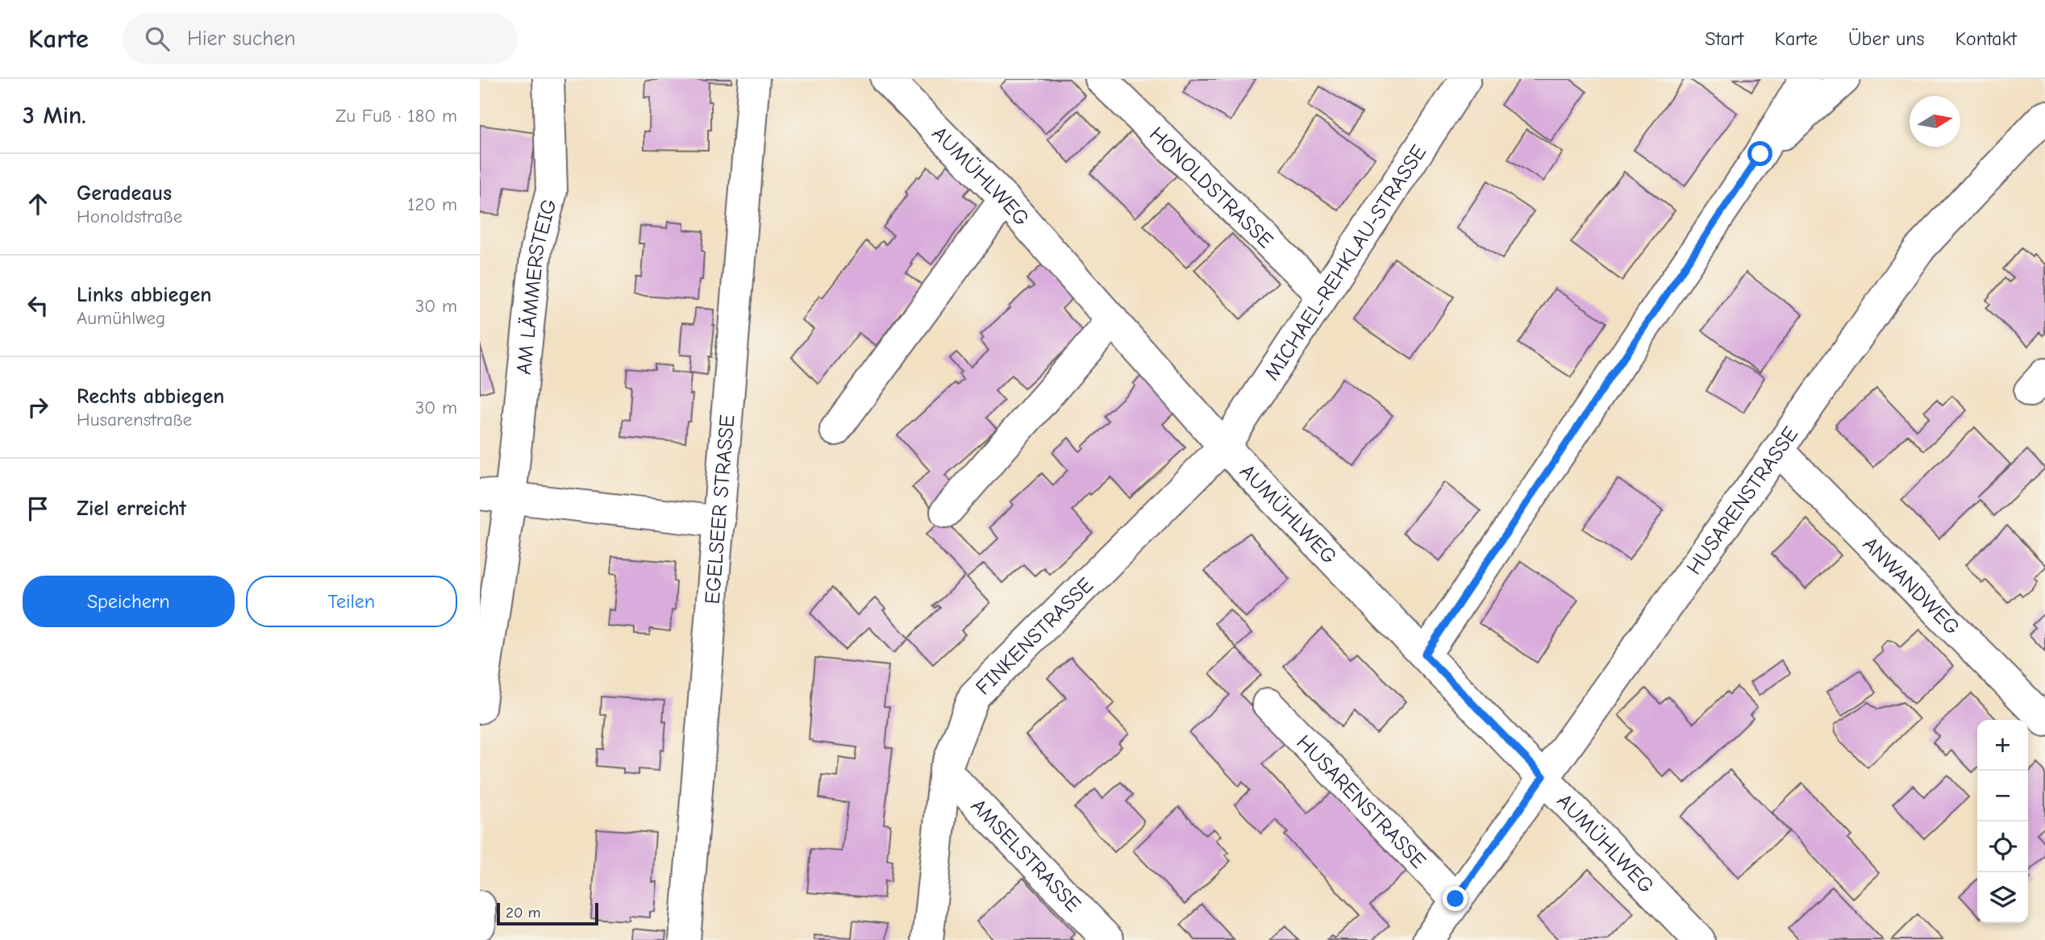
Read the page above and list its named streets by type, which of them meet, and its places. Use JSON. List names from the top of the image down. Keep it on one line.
{"streets":{"street":["AUMÜHLWEG","HONOLDSTRASSE","MICHAEL-REHKLAU-STRASSE","AM LÄMMERSTEIG","HUSARENSTRASSE","EGELSEER STRASSE","ANWANDWEG","FINKENSTRASSE","AMSELSTRASSE"]},"crossings":[["AUMÜHLWEG","MICHAEL-REHKLAU-STRASSE"],["AUMÜHLWEG","HUSARENSTRASSE"],["AUMÜHLWEG","FINKENSTRASSE"],["HONOLDSTRASSE","MICHAEL-REHKLAU-STRASSE"],["MICHAEL-REHKLAU-STRASSE","FINKENSTRASSE"],["HUSARENSTRASSE","ANWANDWEG"],["FINKENSTRASSE","AMSELSTRASSE"]],"scale_bar":"20 m","north":"right","page":{"header":"Karte","search":"Hier suchen","nav":["Start","Karte","Über uns","Kontakt"],"heading":["3 Min.","Zu Fuß · 180 m"],"list":[["Geradeaus","Honoldstraße","120 m"],["Links abbiegen","Aumühlweg","30 m"],["Rechts abbiegen","Husarenstraße","30 m"],"Ziel erreicht"],"buttons":["Speichern","Teilen"],"map_buttons":["+","−"],"scale":"20 m"}}
